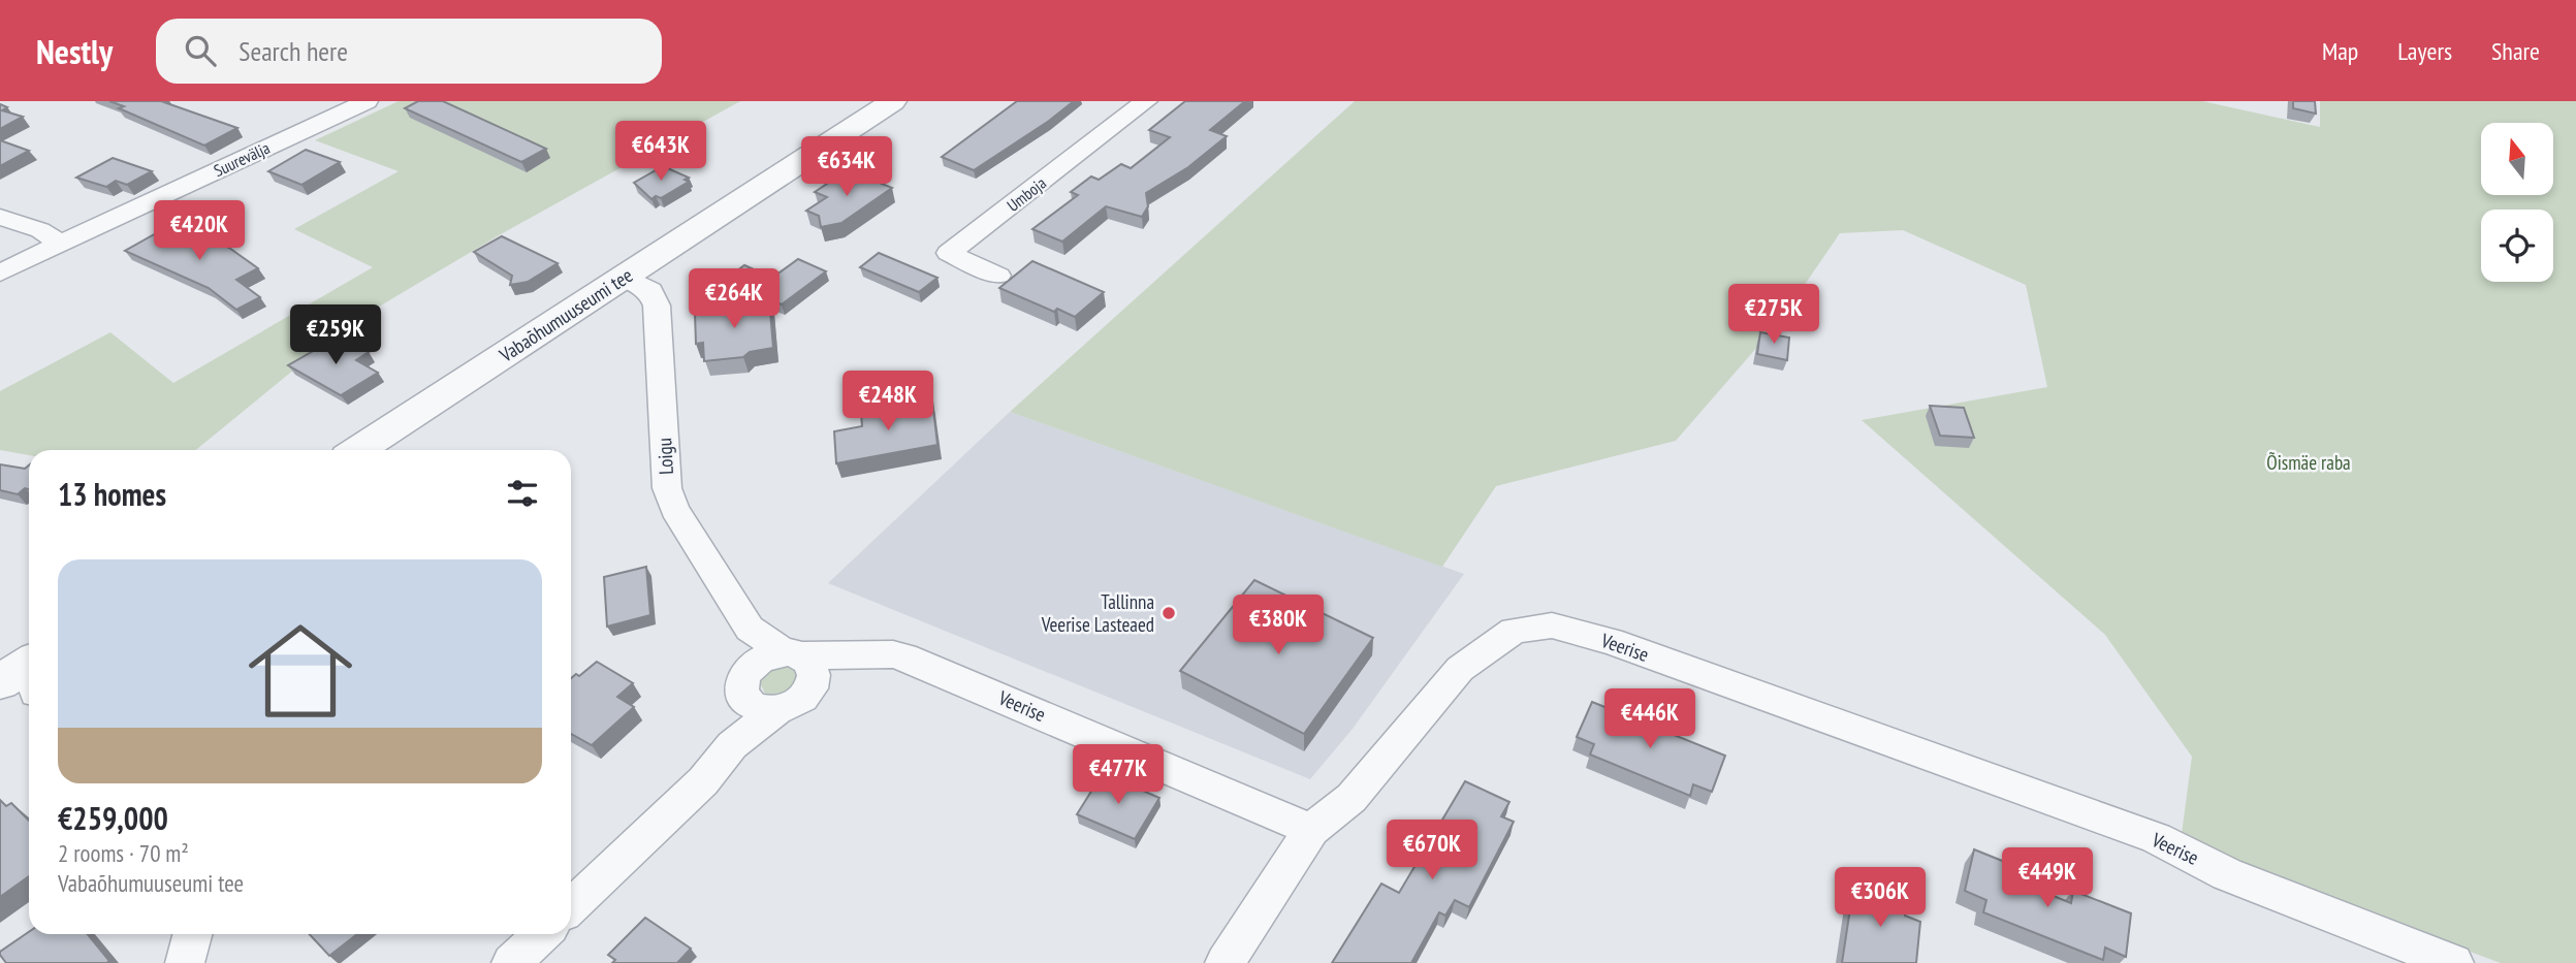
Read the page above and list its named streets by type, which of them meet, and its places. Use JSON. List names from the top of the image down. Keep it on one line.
{"streets":{"street":["Suurevälja","Umboja","Vabaõhumuuseumi tee","Loigu","Veerise"]},"crossings":[["Vabaõhumuuseumi tee","Loigu"],["Loigu","Veerise"]],"parks":["Õismäe raba"],"places":["Tallinna Veerise Lasteaed"],"north":"top","page":{"header":"Nestly","search":"Search here","nav":["Map","Layers","Share"],"price":["€643K","€634K","€420K","€264K","€275K","€259K","€248K","€380K","€446K","€477K","€670K","€449K","€306K"],"heading":"13 homes","list":[{"name":"€259,000","note":"2 rooms · 70 m² · Vabaõhumuuseumi tee"}]}}
